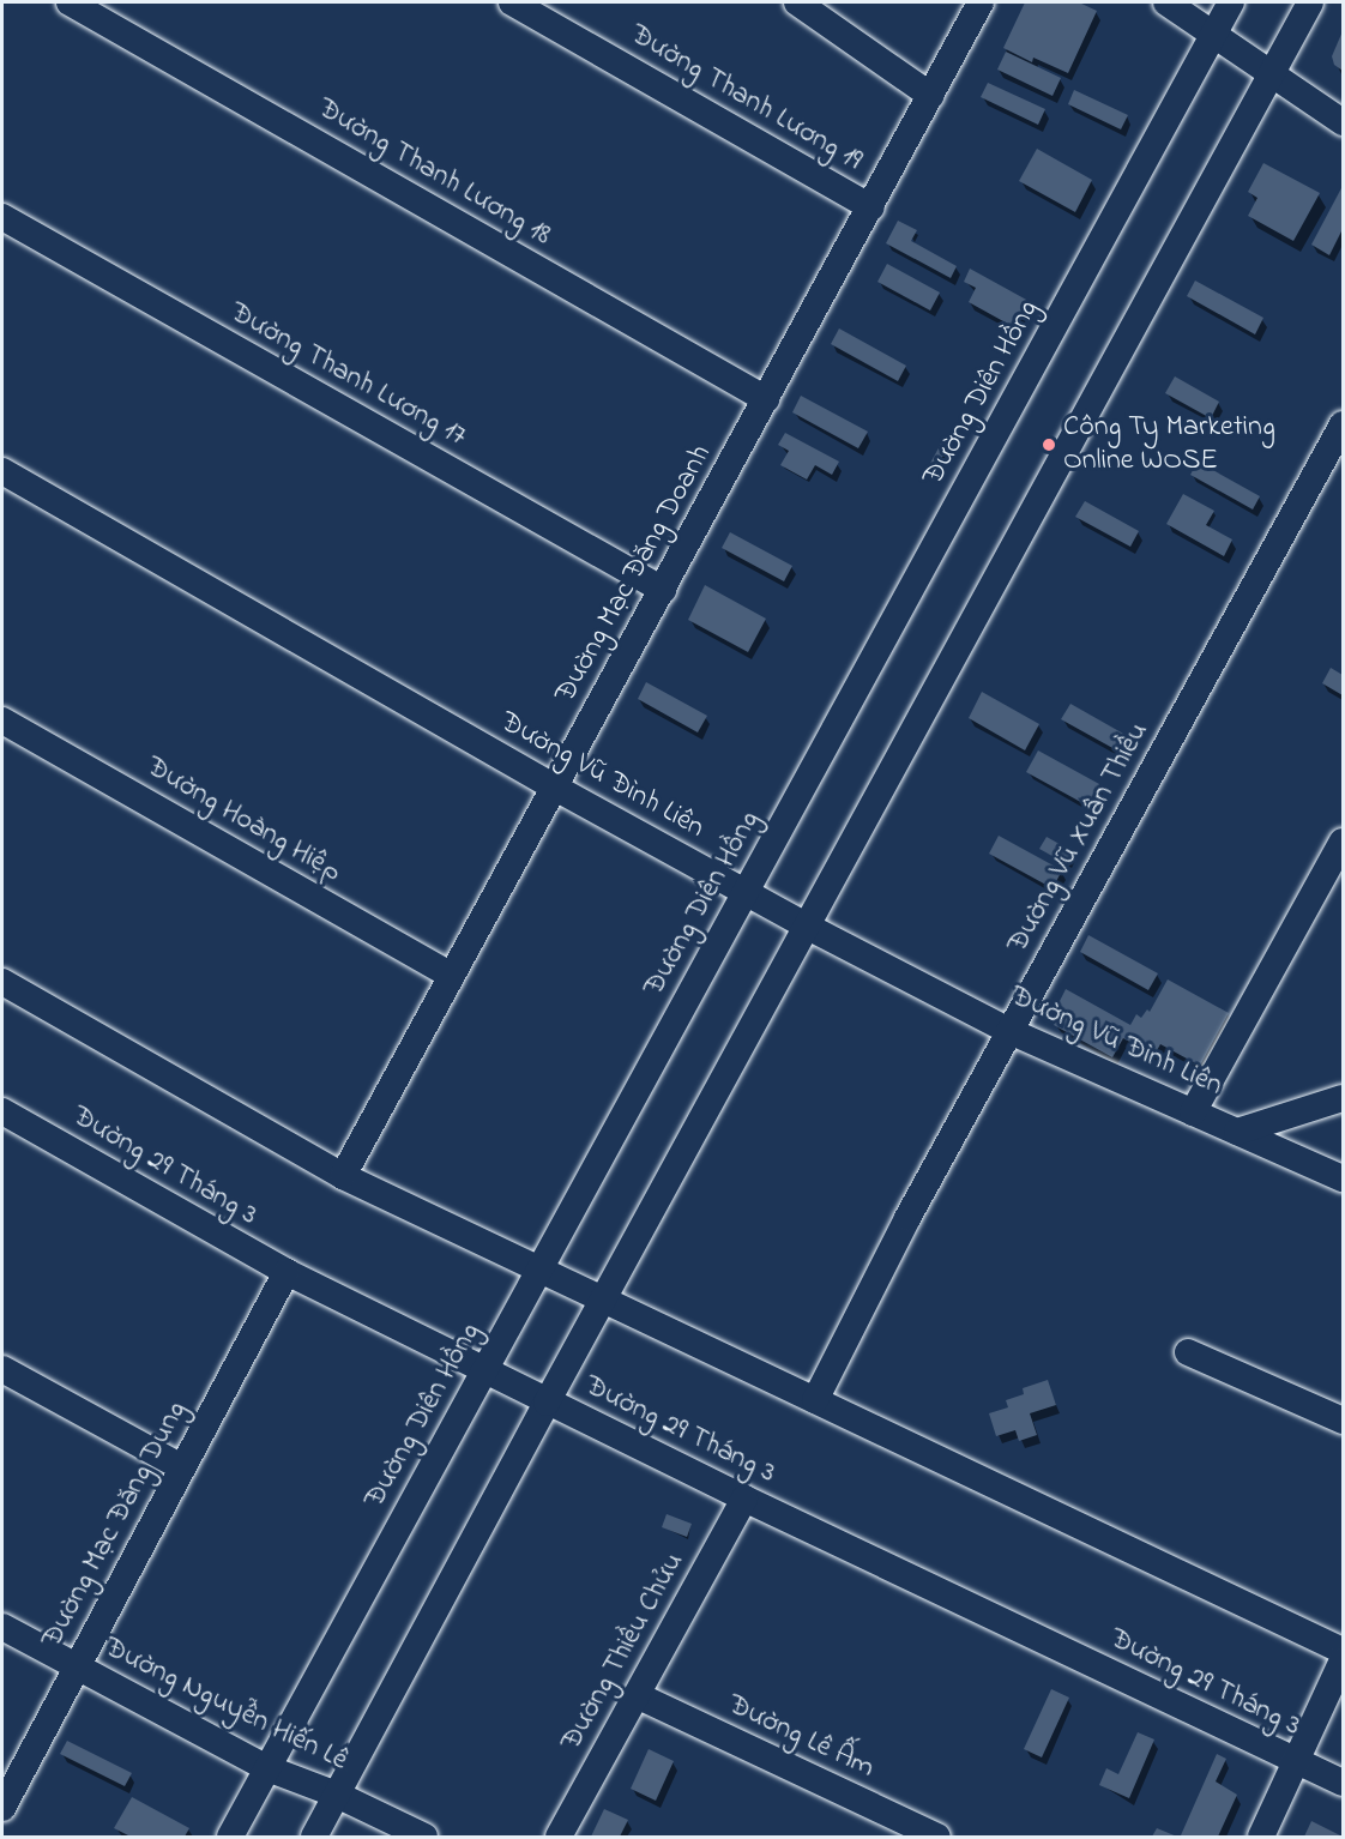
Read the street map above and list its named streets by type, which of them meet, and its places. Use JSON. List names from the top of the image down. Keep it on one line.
{"streets":{"street":["Đường Thanh Lương 19","Đường Thanh Lương 18","Đường Thanh Lương 17","Đường Diên Hồng","Đường Mạc Đăng Doanh","Đường Vũ Đình Liên","Đường Hoàng Hiệp","Đường Vũ Xuân Thiều","Đường 29 Tháng 3","Đường Mạc Đăng Dung","Đường Thiều Chửu","Đường Nguyễn Hiến Lê","Đường Lê Ấm"]},"crossings":[["Đường Thanh Lương 19","Đường Mạc Đăng Doanh"],["Đường Thanh Lương 18","Đường Mạc Đăng Doanh"],["Đường Thanh Lương 17","Đường Mạc Đăng Doanh"],["Đường Diên Hồng","Đường Vũ Đình Liên"],["Đường Diên Hồng","Đường 29 Tháng 3"],["Đường Diên Hồng","Đường Nguyễn Hiến Lê"],["Đường Mạc Đăng Doanh","Đường Vũ Đình Liên"],["Đường Mạc Đăng Doanh","Đường Hoàng Hiệp"],["Đường Vũ Đình Liên","Đường Vũ Xuân Thiều"],["Đường 29 Tháng 3","Đường Mạc Đăng Dung"],["Đường 29 Tháng 3","Đường Thiều Chửu"],["Đường Mạc Đăng Dung","Đường Nguyễn Hiến Lê"],["Đường Thiều Chửu","Đường Lê Ấm"]],"places":["Công Ty Marketing Online WOSE"]}
